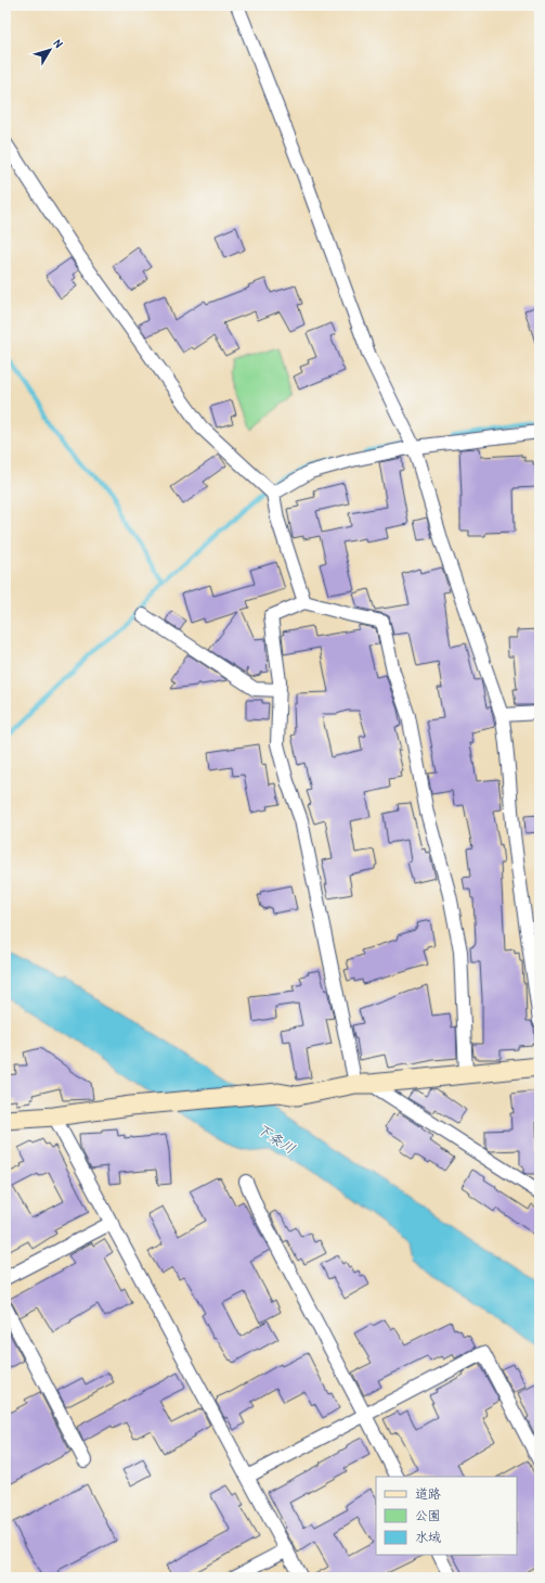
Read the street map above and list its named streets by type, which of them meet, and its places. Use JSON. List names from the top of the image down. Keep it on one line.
{"water":["下条川"],"legend":["道路","公園","水域"],"north":"top right"}
